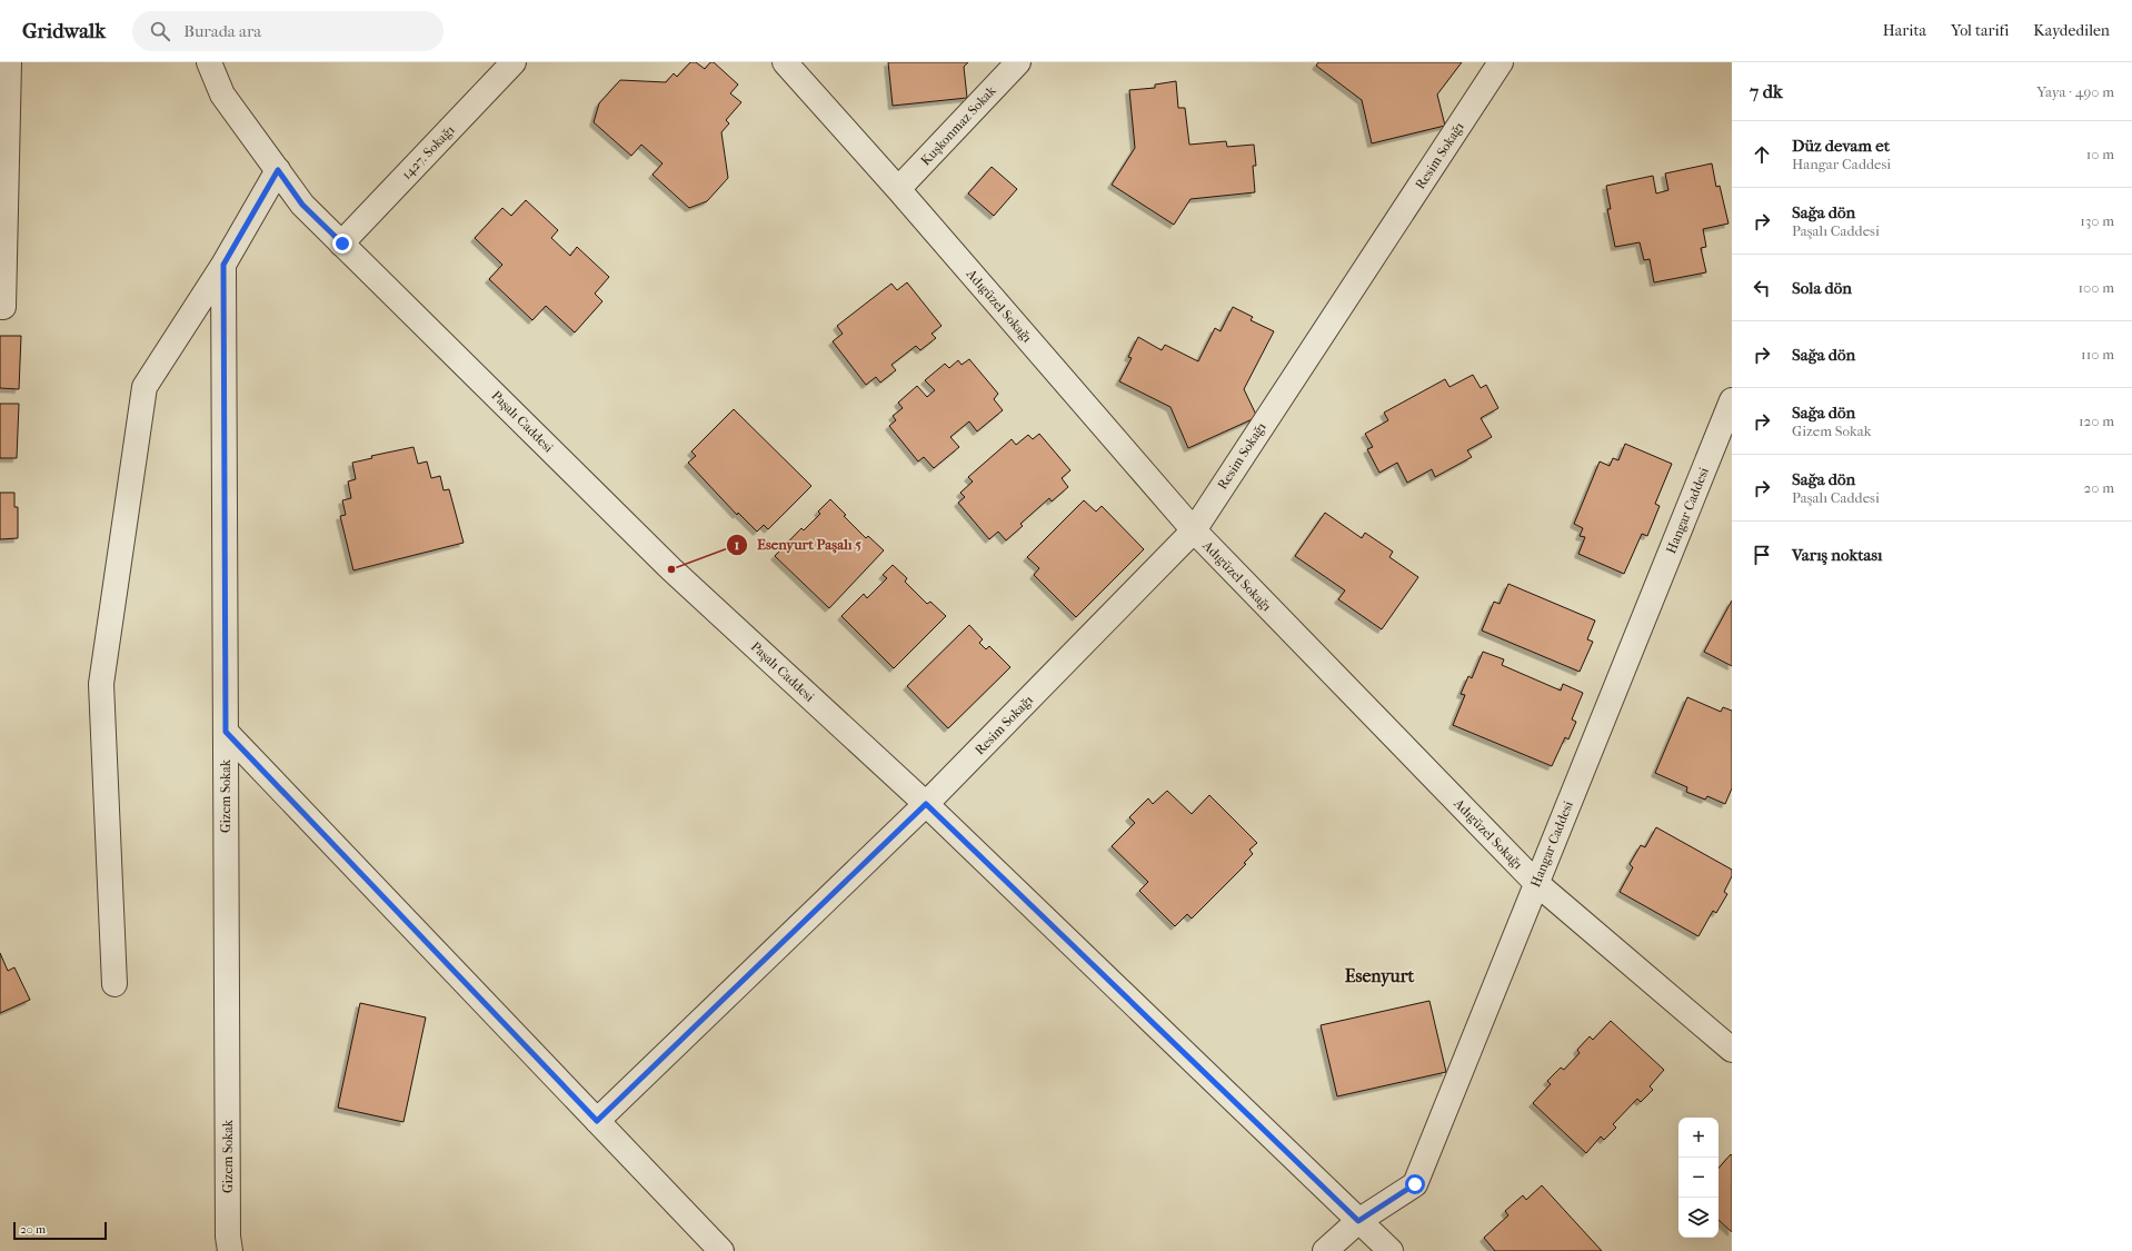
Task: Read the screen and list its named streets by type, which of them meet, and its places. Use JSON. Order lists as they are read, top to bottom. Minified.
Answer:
{"streets":{"street":["Kuşkonmaz Sokak","1427. Sokağı","Resim Sokağı","Adıgüzel Sokağı","Paşalı Caddesi","Hangar Caddesi","Gizem Sokak"]},"crossings":[["Kuşkonmaz Sokak","Adıgüzel Sokağı"],["1427. Sokağı","Paşalı Caddesi"],["Resim Sokağı","Adıgüzel Sokağı"],["Resim Sokağı","Paşalı Caddesi"],["Adıgüzel Sokağı","Hangar Caddesi"],["Paşalı Caddesi","Hangar Caddesi"]],"districts":["Esenyurt"],"places":["Esenyurt Paşalı 5"],"scale_bar":"20 m","page":{"header":"Gridwalk","search":"Burada ara","nav":["Harita","Yol tarifi","Kaydedilen"],"heading":["7 dk","Yaya · 490 m"],"list":[["Düz devam et","Hangar Caddesi","10 m"],["Sağa dön","Paşalı Caddesi","130 m"],["Sola dön","100 m"],["Sağa dön","110 m"],["Sağa dön","Gizem Sokak","120 m"],["Sağa dön","Paşalı Caddesi","20 m"],"Varış noktası"],"map_buttons":["+","−"],"scale":"20 m"}}
